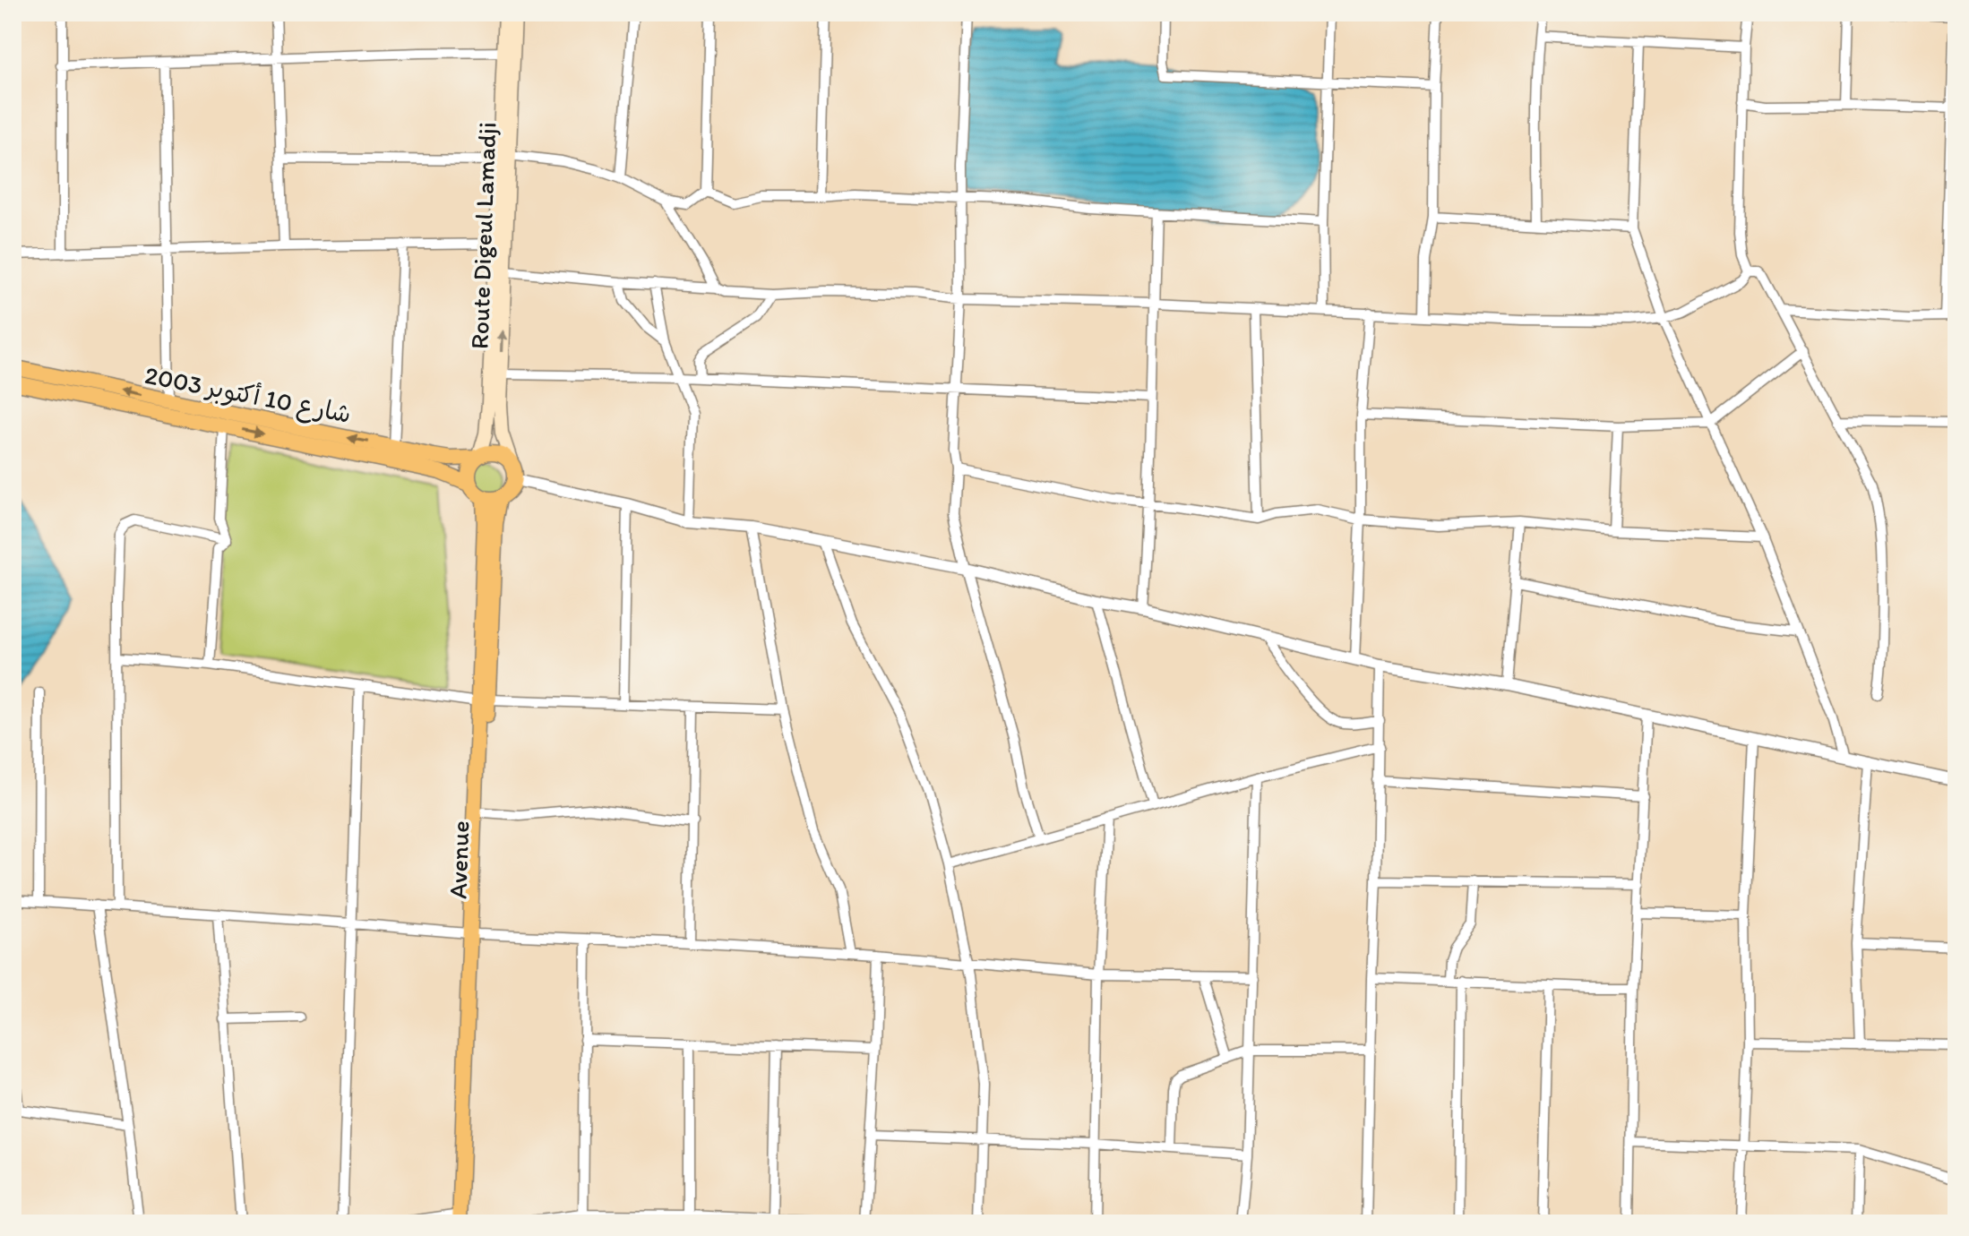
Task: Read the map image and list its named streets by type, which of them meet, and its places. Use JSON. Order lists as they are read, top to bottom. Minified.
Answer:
{"streets":{"highway":["شارع 10 أكتوبر 2003","Avenue"],"main road":["Route Digeul Lamadji"]},"crossings":[["Route Digeul Lamadji","شارع 10 أكتوبر 2003"],["Route Digeul Lamadji","Avenue"],["شارع 10 أكتوبر 2003","Avenue"]]}
